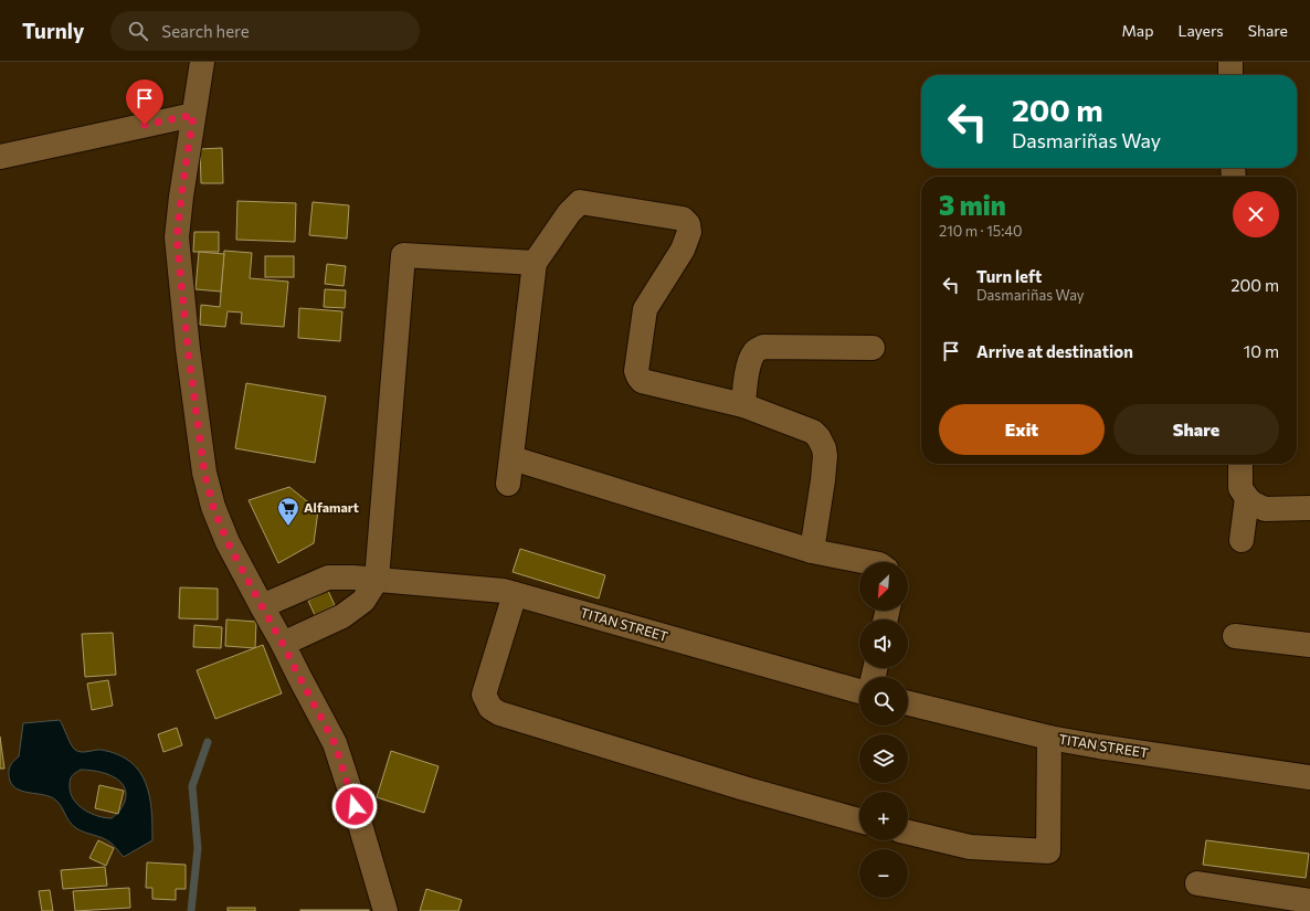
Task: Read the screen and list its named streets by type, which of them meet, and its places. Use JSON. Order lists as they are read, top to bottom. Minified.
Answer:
{"streets":{"street":["TITAN STREET"]},"places":{"supermarket":["Alfamart"]},"north":"bottom left","page":{"header":"Turnly","search":"Search here","nav":["Map","Layers","Share"],"turn":["200 m","Dasmariñas Way"],"heading":["3 min","210 m · 15:40"],"list":[{"name":"Turn left","note":"Dasmariñas Way","value":"200 m"},{"name":"Arrive at destination","value":"10 m"}],"buttons":["Exit","Share"],"map_buttons":["+","−"]}}
